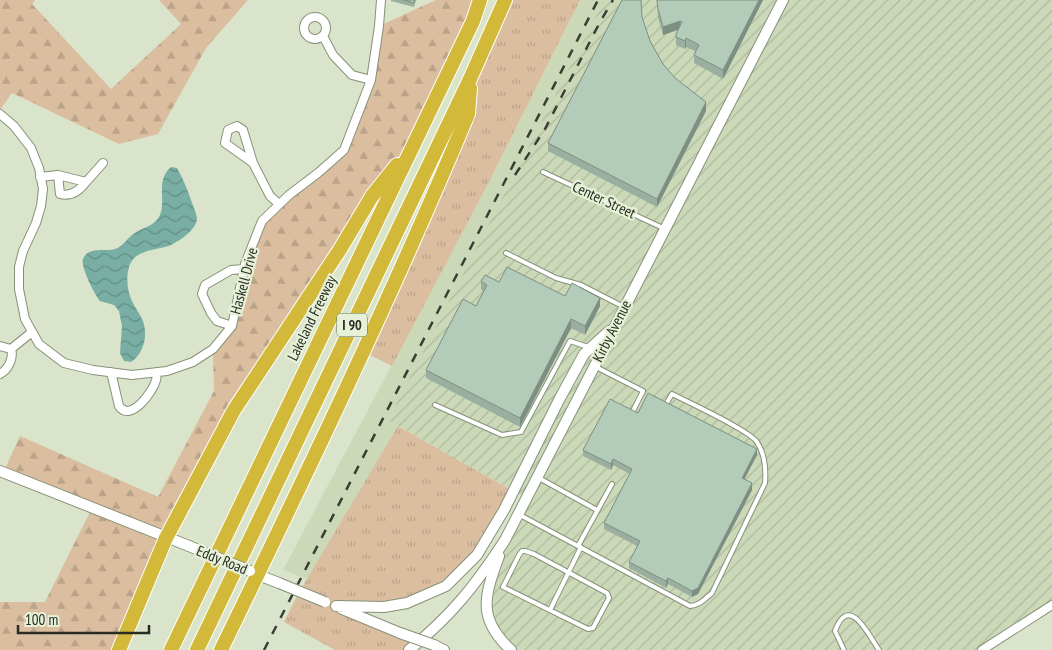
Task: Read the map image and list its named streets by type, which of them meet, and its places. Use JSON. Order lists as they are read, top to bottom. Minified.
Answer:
{"streets":{"highway":["Lakeland Freeway","I 90"],"street":["Haskell Drive","Kirby Avenue","Eddy Road"],"lane":["Center Street"]},"crossings":[["Center Street","Kirby Avenue"]],"scale_bar":"100 m"}
